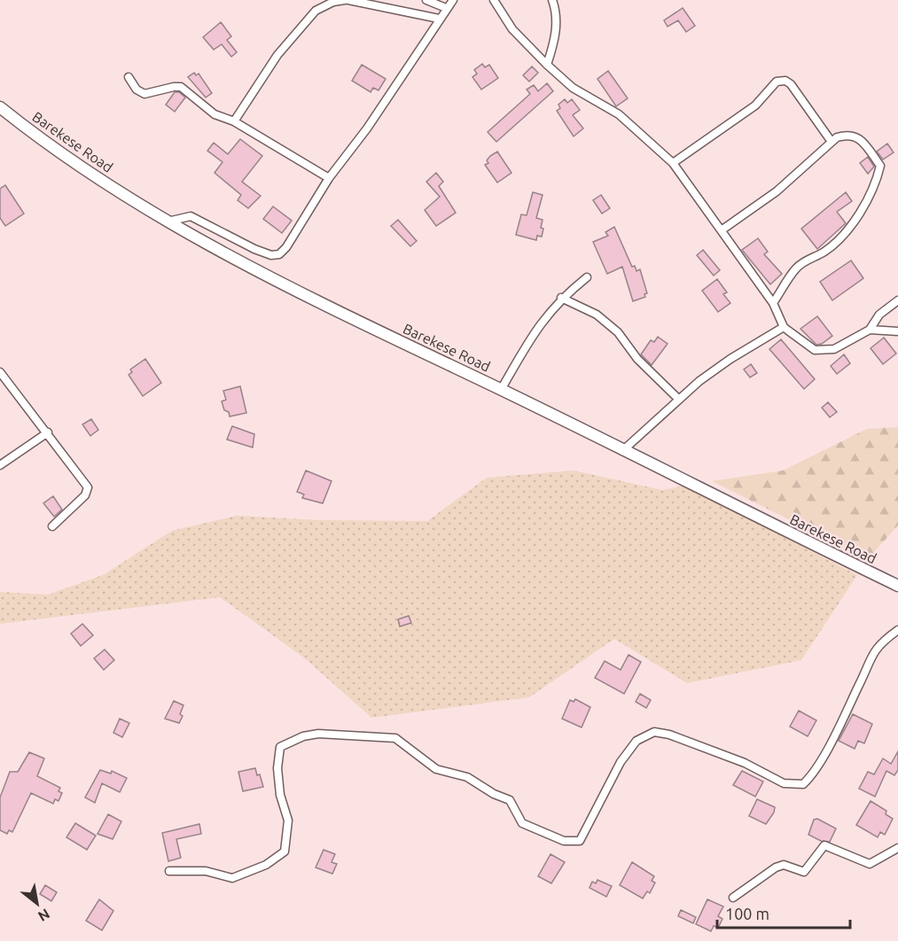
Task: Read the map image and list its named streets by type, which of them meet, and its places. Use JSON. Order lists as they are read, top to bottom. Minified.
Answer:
{"streets":{"main road":["Barekese Road"]},"scale_bar":"100 m","north":"bottom right"}
